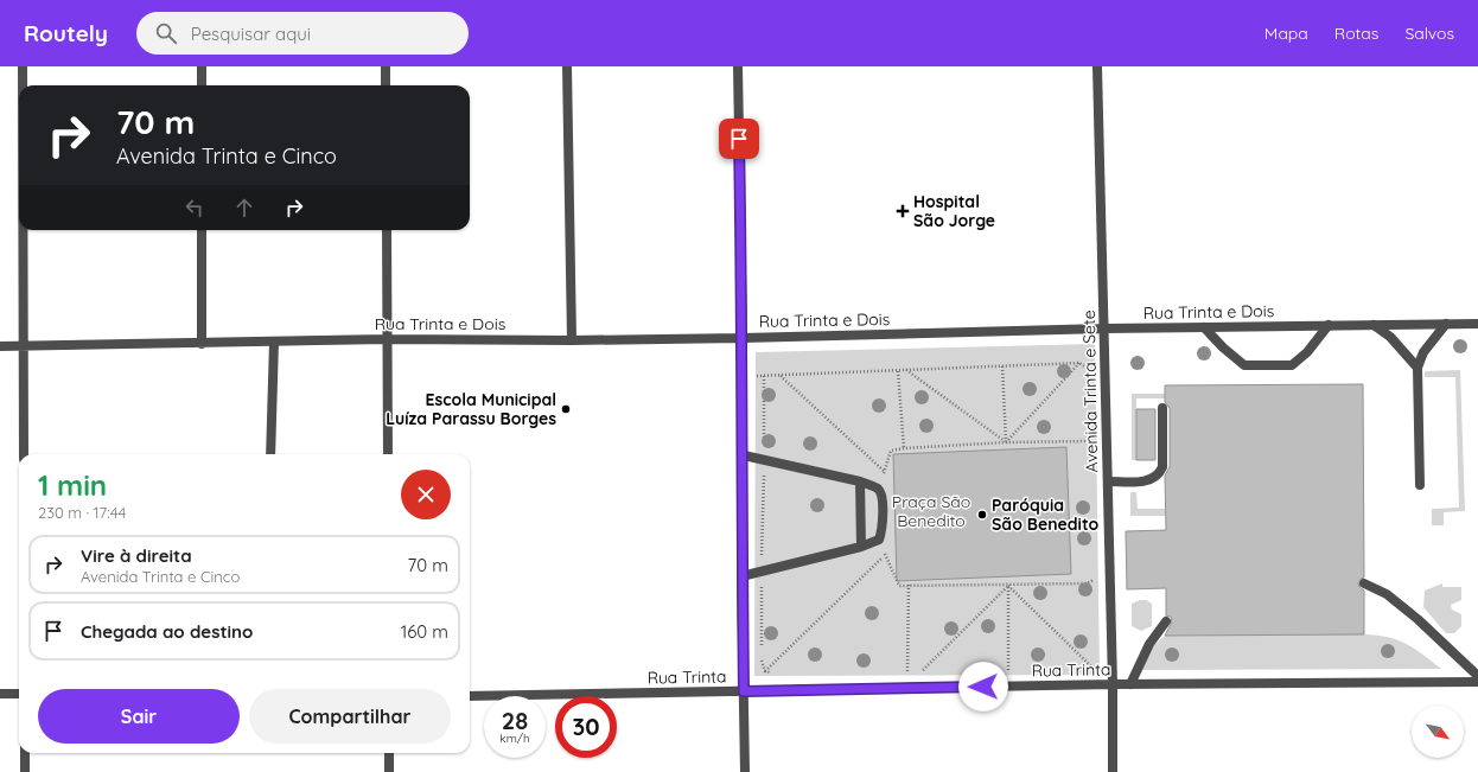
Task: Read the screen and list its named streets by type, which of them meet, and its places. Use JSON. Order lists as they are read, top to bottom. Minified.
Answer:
{"streets":{"street":["Rua Trinta e Dois","Avenida Trinta e Sete","Rua Trinta"]},"crossings":[["Rua Trinta e Dois","Avenida Trinta e Sete"],["Avenida Trinta e Sete","Rua Trinta"]],"parks":["Praça São Benedito"],"places":{"health":["Hospital São Jorge"],"other":["Escola Municipal Luíza Parassu Borges","Paróquia São Benedito"]},"north":"bottom right","page":{"header":"Routely","search":"Pesquisar aqui","nav":["Mapa","Rotas","Salvos"],"turn":["70 m","Avenida Trinta e Cinco"],"heading":["1 min","230 m · 17:44"],"list":[{"name":"Vire à direita","note":"Avenida Trinta e Cinco","value":"70 m"},{"name":"Chegada ao destino","value":"160 m"}],"buttons":["Sair","Compartilhar"],"speed":"28 km/h","limit":"30"}}
